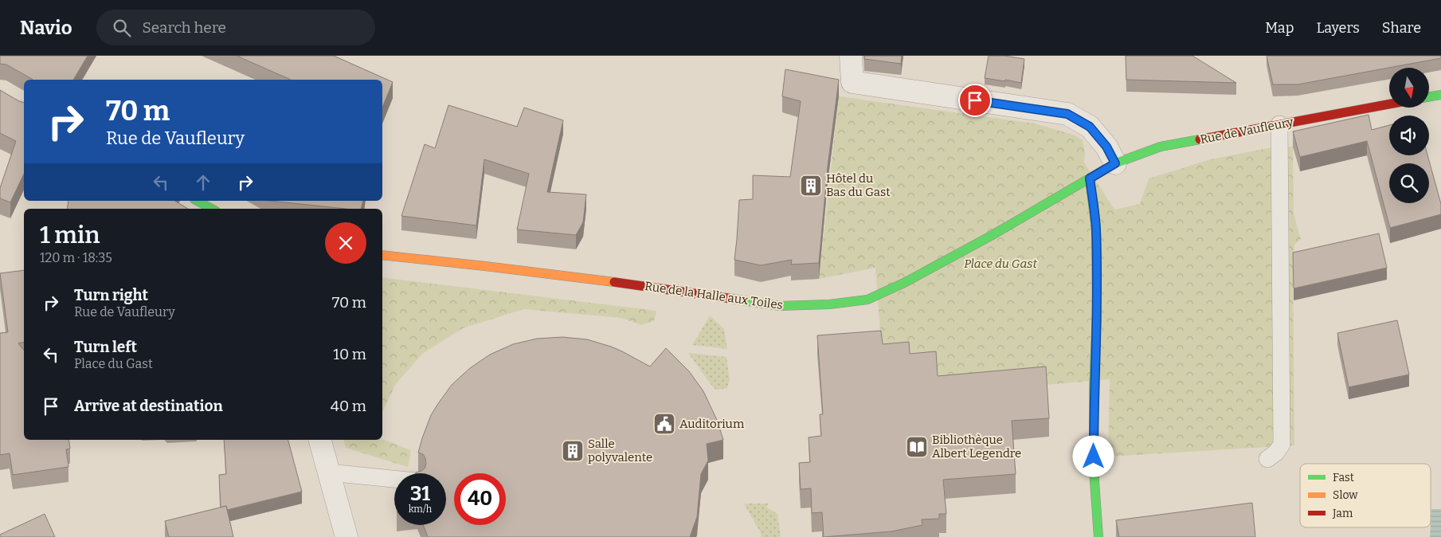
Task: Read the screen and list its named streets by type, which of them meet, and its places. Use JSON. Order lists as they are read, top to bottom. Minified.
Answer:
{"streets":{"street":["Rue de Vaufleury","Rue de la Halle aux Toiles"]},"crossings":[["Rue de Vaufleury","Rue de la Halle aux Toiles"]],"parks":["Place du Gast"],"places":{"building":["Hôtel du Bas du Gast","Salle polyvalente"],"public building":["Auditorium"],"library":["Bibliothèque Albert Legendre"]},"legend":["Fast","Slow","Jam"],"north":"bottom","page":{"header":"Navio","search":"Search here","nav":["Map","Layers","Share"],"turn":["70 m","Rue de Vaufleury"],"heading":["1 min","120 m · 18:35"],"list":[{"name":"Turn right","note":"Rue de Vaufleury","value":"70 m"},{"name":"Turn left","note":"Place du Gast","value":"10 m"},{"name":"Arrive at destination","value":"40 m"}],"speed":"31 km/h","limit":"40"}}
